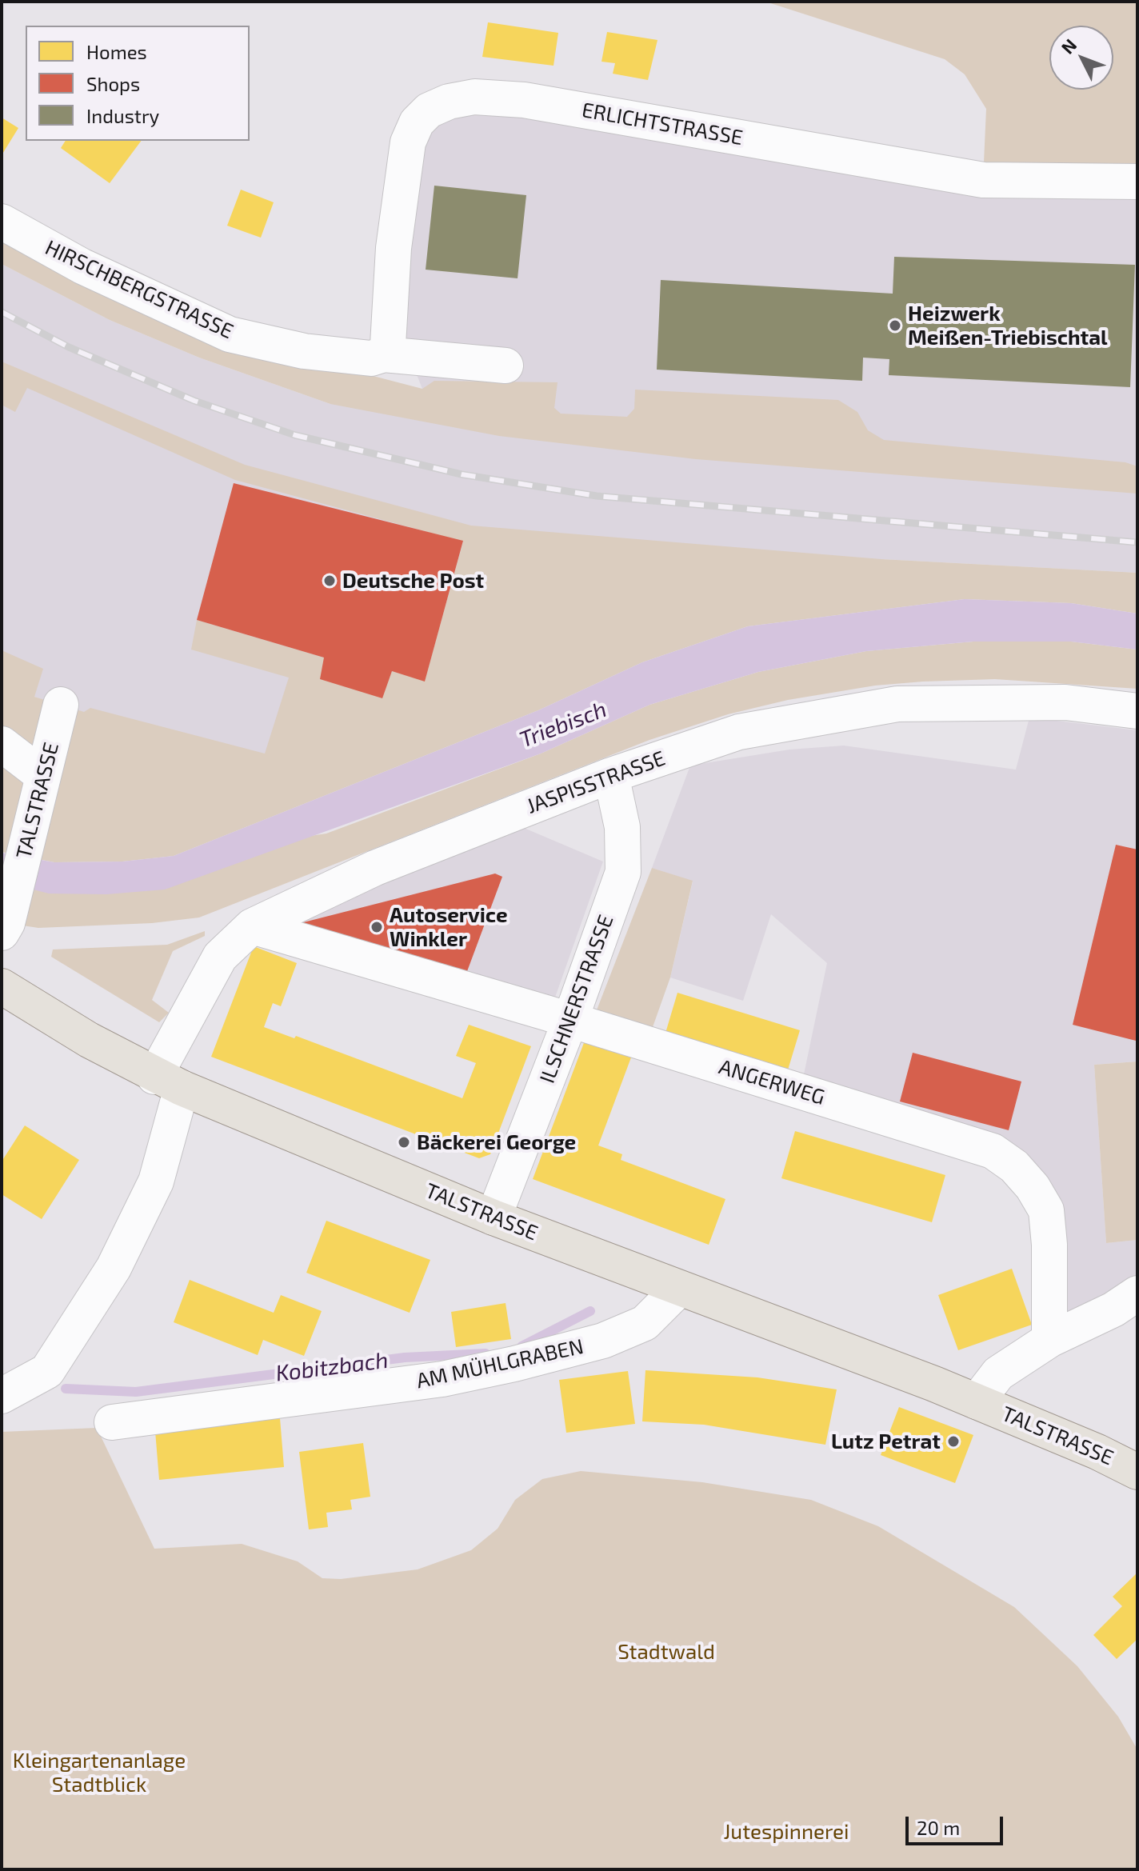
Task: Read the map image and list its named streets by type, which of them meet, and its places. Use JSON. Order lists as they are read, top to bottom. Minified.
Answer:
{"streets":{"main road":["TALSTRASSE"],"street":["ERLICHTSTRASSE","HIRSCHBERGSTRASSE","JASPISSTRASSE","ILSCHNERSTRASSE","ANGERWEG","AM MÜHLGRABEN"]},"crossings":[["ERLICHTSTRASSE","HIRSCHBERGSTRASSE"],["JASPISSTRASSE","TALSTRASSE"],["JASPISSTRASSE","ILSCHNERSTRASSE"],["JASPISSTRASSE","ANGERWEG"],["TALSTRASSE","ILSCHNERSTRASSE"],["TALSTRASSE","ANGERWEG"],["TALSTRASSE","AM MÜHLGRABEN"],["ILSCHNERSTRASSE","ANGERWEG"]],"water":["Triebisch","Kobitzbach"],"parks":["Stadtwald","Kleingartenanlage Stadtblick","Jutespinnerei"],"places":["Heizwerk Meißen-Triebischtal","Deutsche Post","Autoservice Winkler","Bäckerei George","Lutz Petrat"],"legend":["Homes","Shops","Industry"],"scale_bar":"20 m","north":"top left"}
